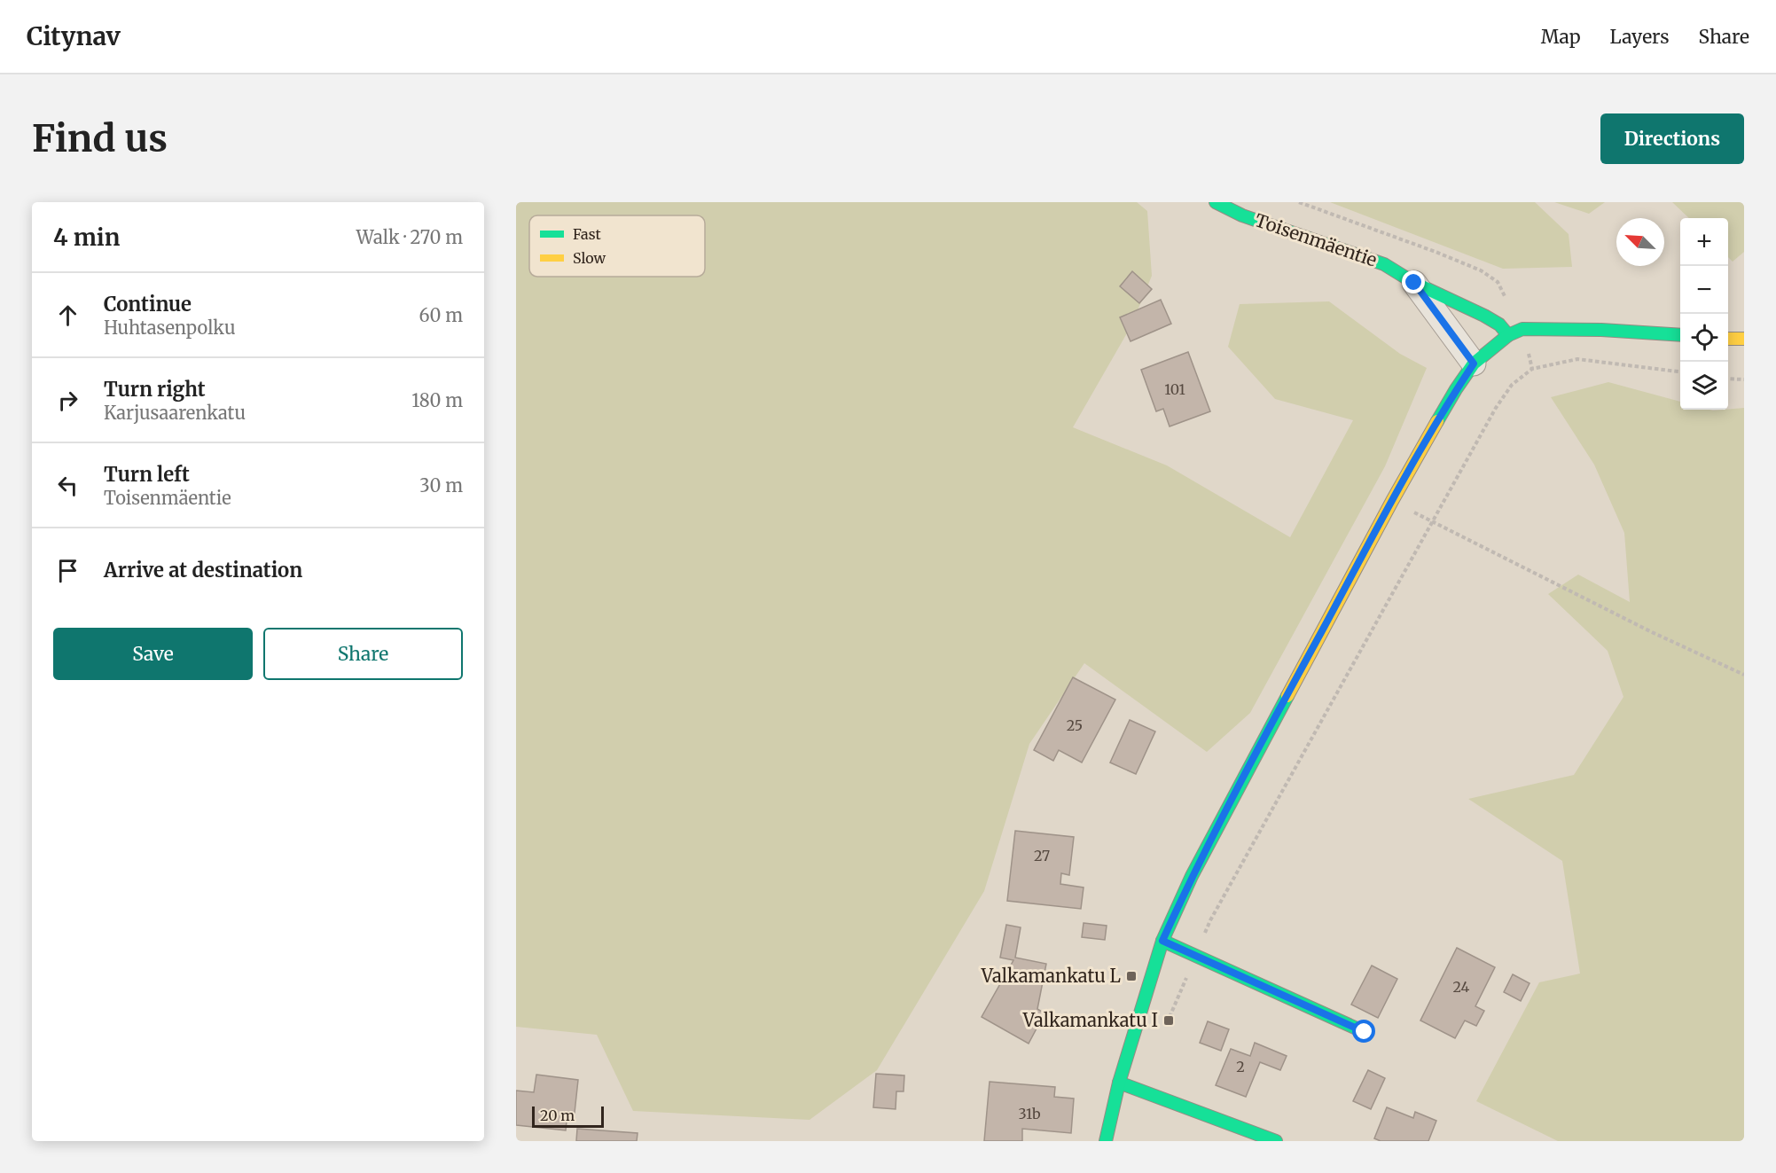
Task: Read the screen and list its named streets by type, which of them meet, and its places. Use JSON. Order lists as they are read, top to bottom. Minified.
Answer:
{"streets":{"street":["Toisenmäentie"]},"places":{"transit":["Valkamankatu L","Valkamankatu I"]},"house_numbers":["101","25","27","24","2","31b"],"legend":["Fast","Slow"],"scale_bar":"20 m","north":"top left","page":{"header":"Citynav","nav":["Map","Layers","Share"],"buttons":["Directions",["Save","Share"]],"title":"Find us","heading":["4 min","Walk · 270 m"],"map_buttons":["+","−"],"list":[["Continue","Huhtasenpolku","60 m"],["Turn right","Karjusaarenkatu","180 m"],["Turn left","Toisenmäentie","30 m"],"Arrive at destination"],"scale":"20 m"}}
